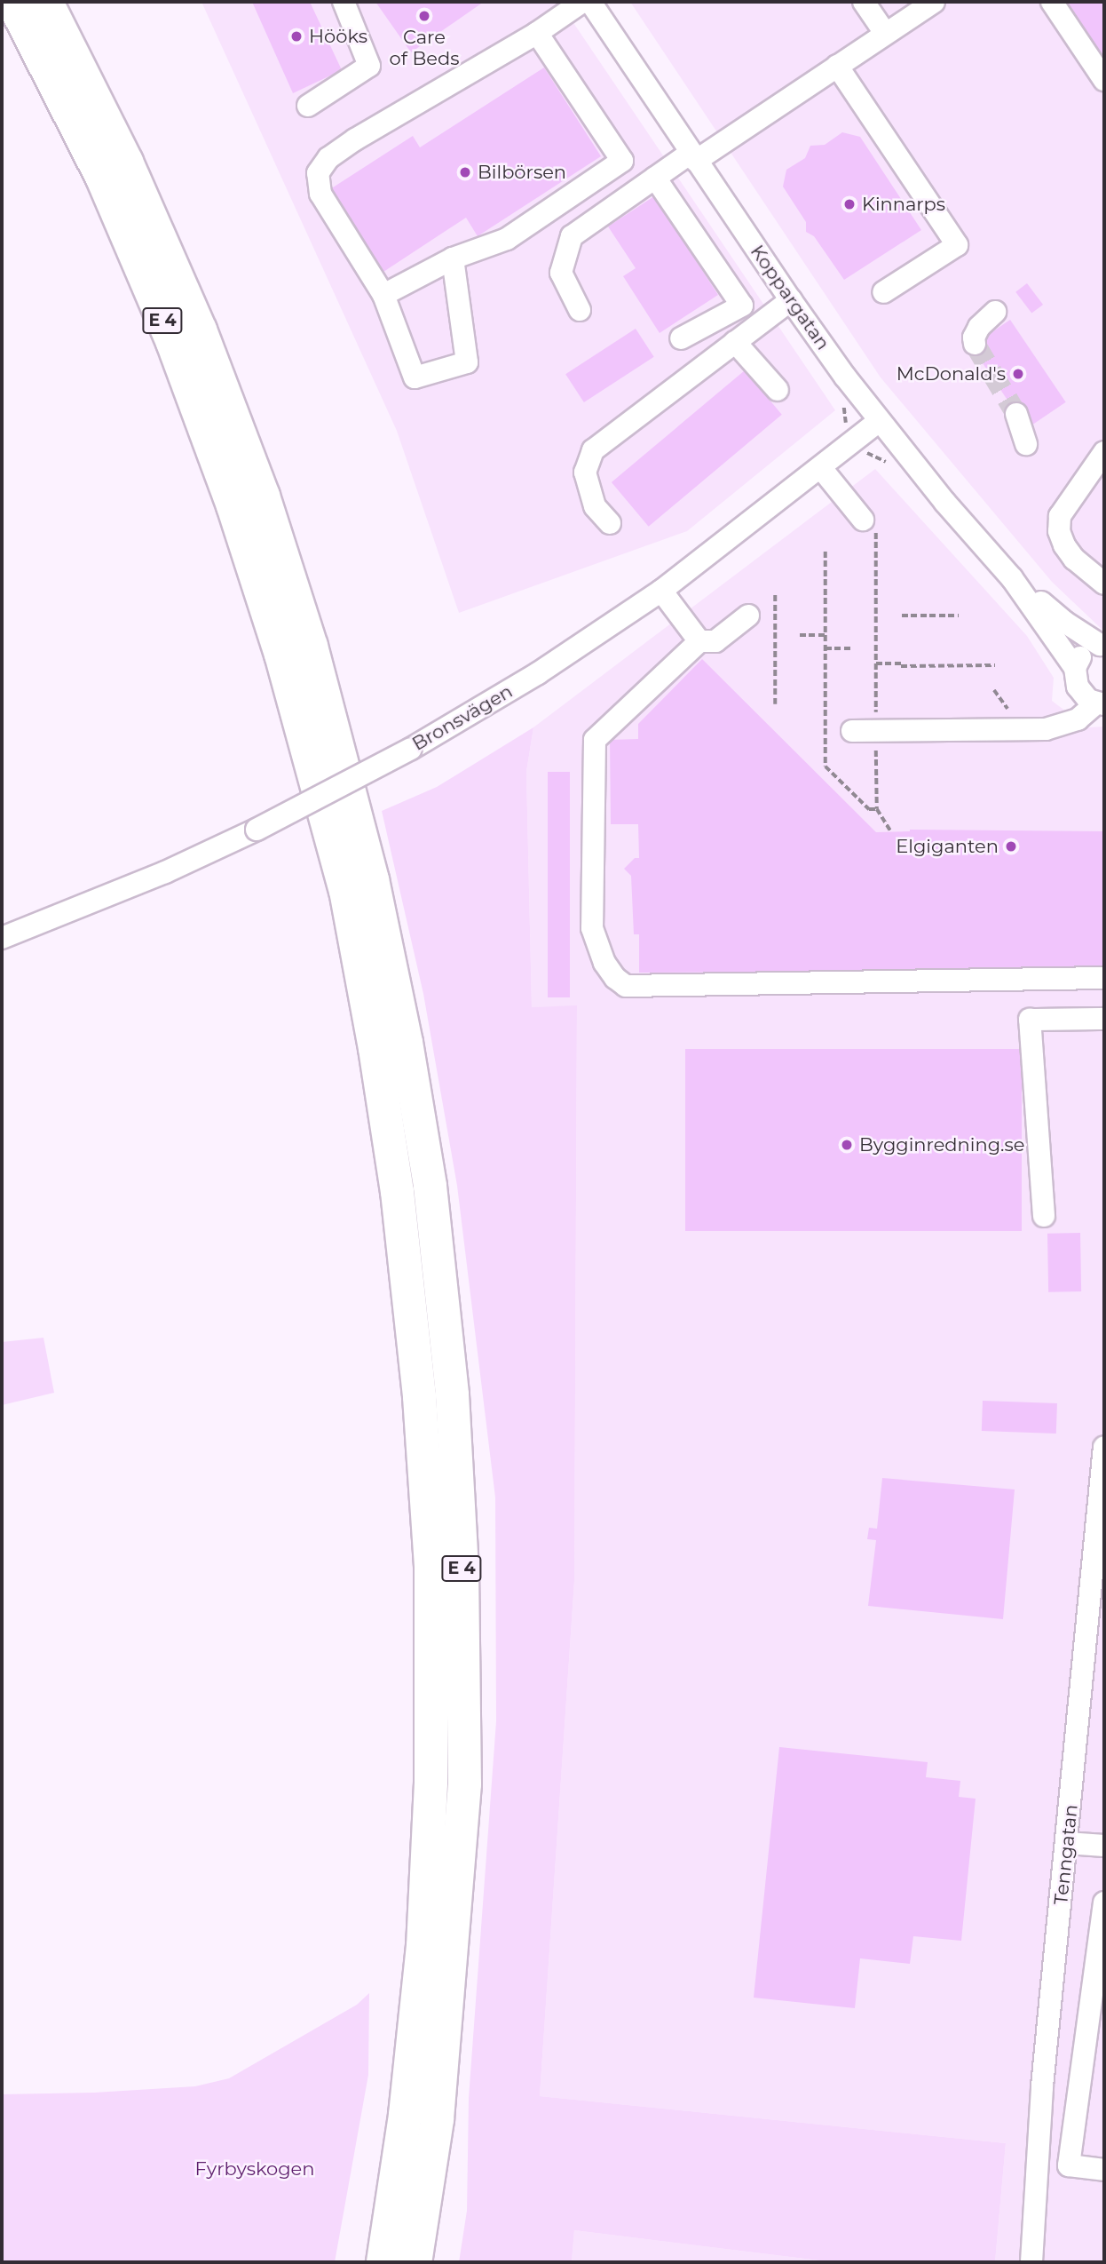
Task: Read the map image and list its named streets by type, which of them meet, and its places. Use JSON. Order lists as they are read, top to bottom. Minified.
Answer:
{"streets":{"highway":["E 4"],"street":["Koppargatan","Bronsvägen","Tenngatan"]},"crossings":[["Koppargatan","Bronsvägen"]],"parks":["Fyrbyskogen"],"places":["Care of Beds","Hööks","Bilbörsen","Kinnarps","McDonald's","Elgiganten","Bygginredning.se"]}
